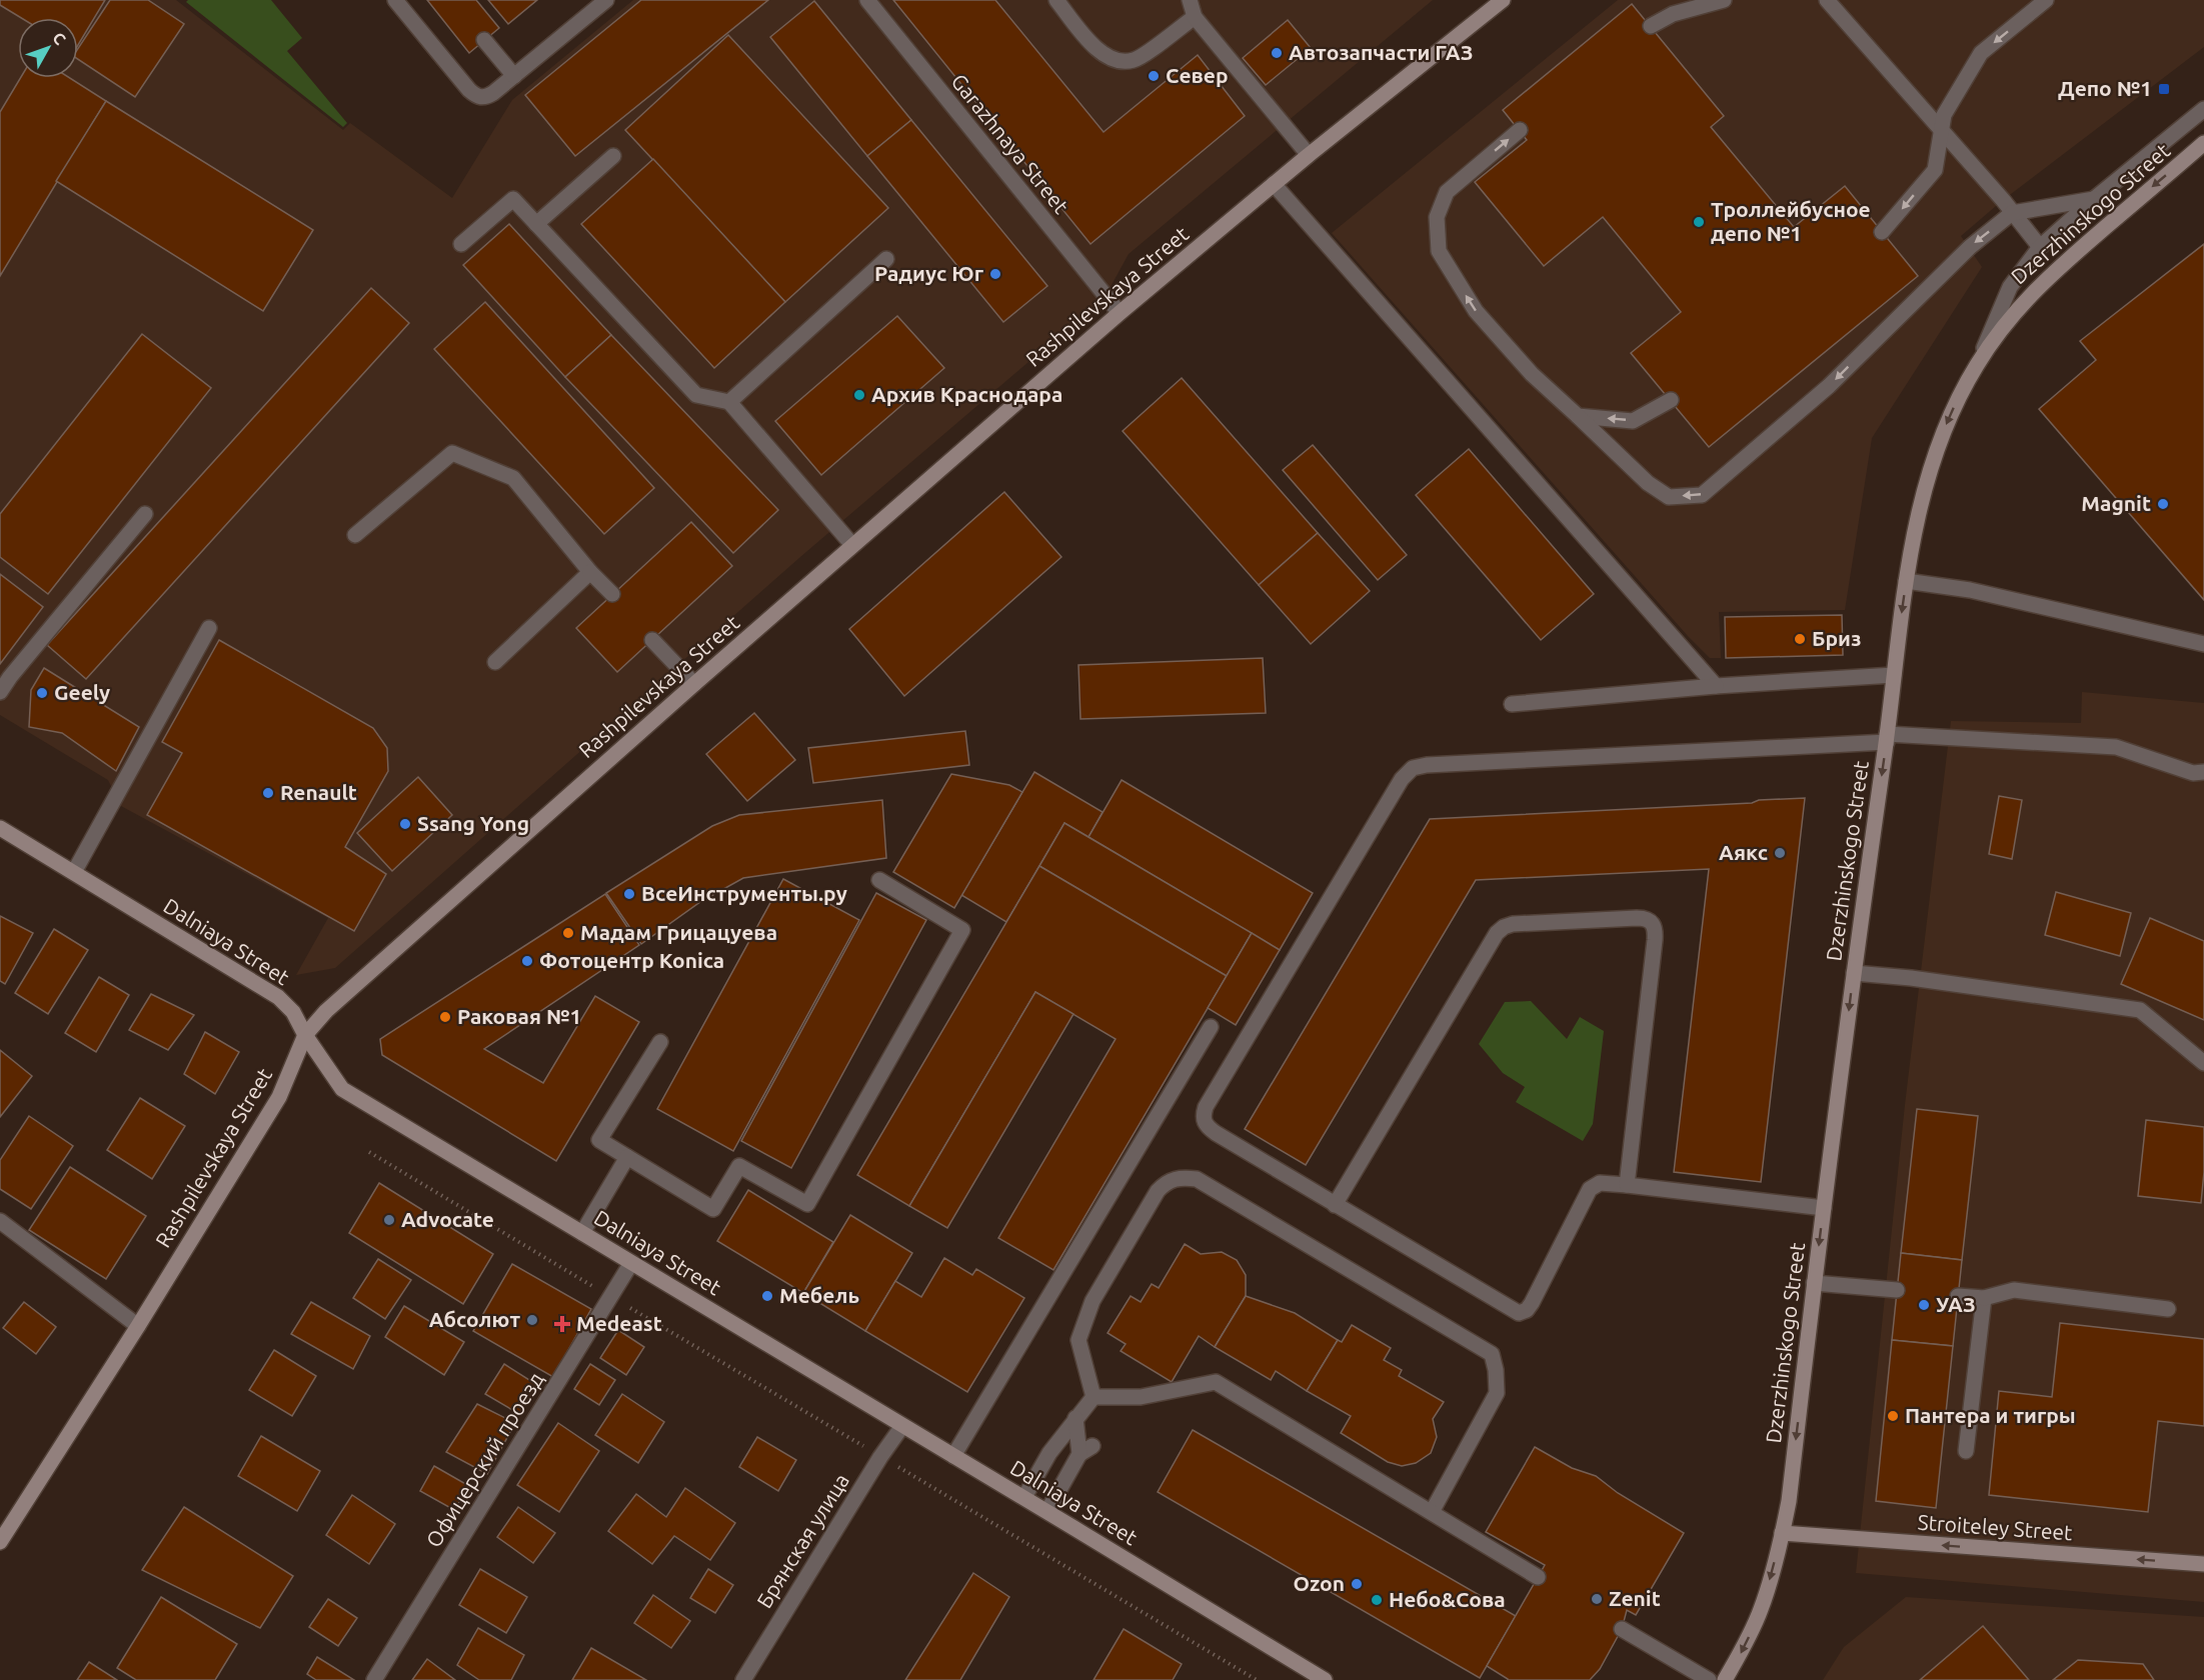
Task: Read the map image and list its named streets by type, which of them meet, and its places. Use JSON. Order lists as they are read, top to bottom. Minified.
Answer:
{"streets":{"street":["Garazhnaya Street","Dzerzhinskogo Street","Rashpilevskaya Street","Dalniaya Street","Офицерский проезд","Stroiteley Street","Брянская улица"]},"crossings":[["Garazhnaya Street","Rashpilevskaya Street"],["Dzerzhinskogo Street","Stroiteley Street"],["Rashpilevskaya Street","Dalniaya Street"],["Dalniaya Street","Офицерский проезд"],["Dalniaya Street","Брянская улица"]],"one_way":["Dzerzhinskogo Street","Stroiteley Street"],"places":{"other":["Автозапчасти ГАЗ","Север","Троллейбусное депо №1","Радиус Юг","Архив Краснодара","Magnit","Бриз","Geely","Renault","Ssang Yong","Аякс","ВсеИнструменты.ру","Мадам Грицацуева","Фотоцентр Konica","Раковая №1","Advocate","Мебель","УАЗ","Абсолют","Пантера и тигры","Ozon","Zenit","Небо&Сова"],"transit":["Депо №1"],"health":["Medeast"]},"north":"top right"}
